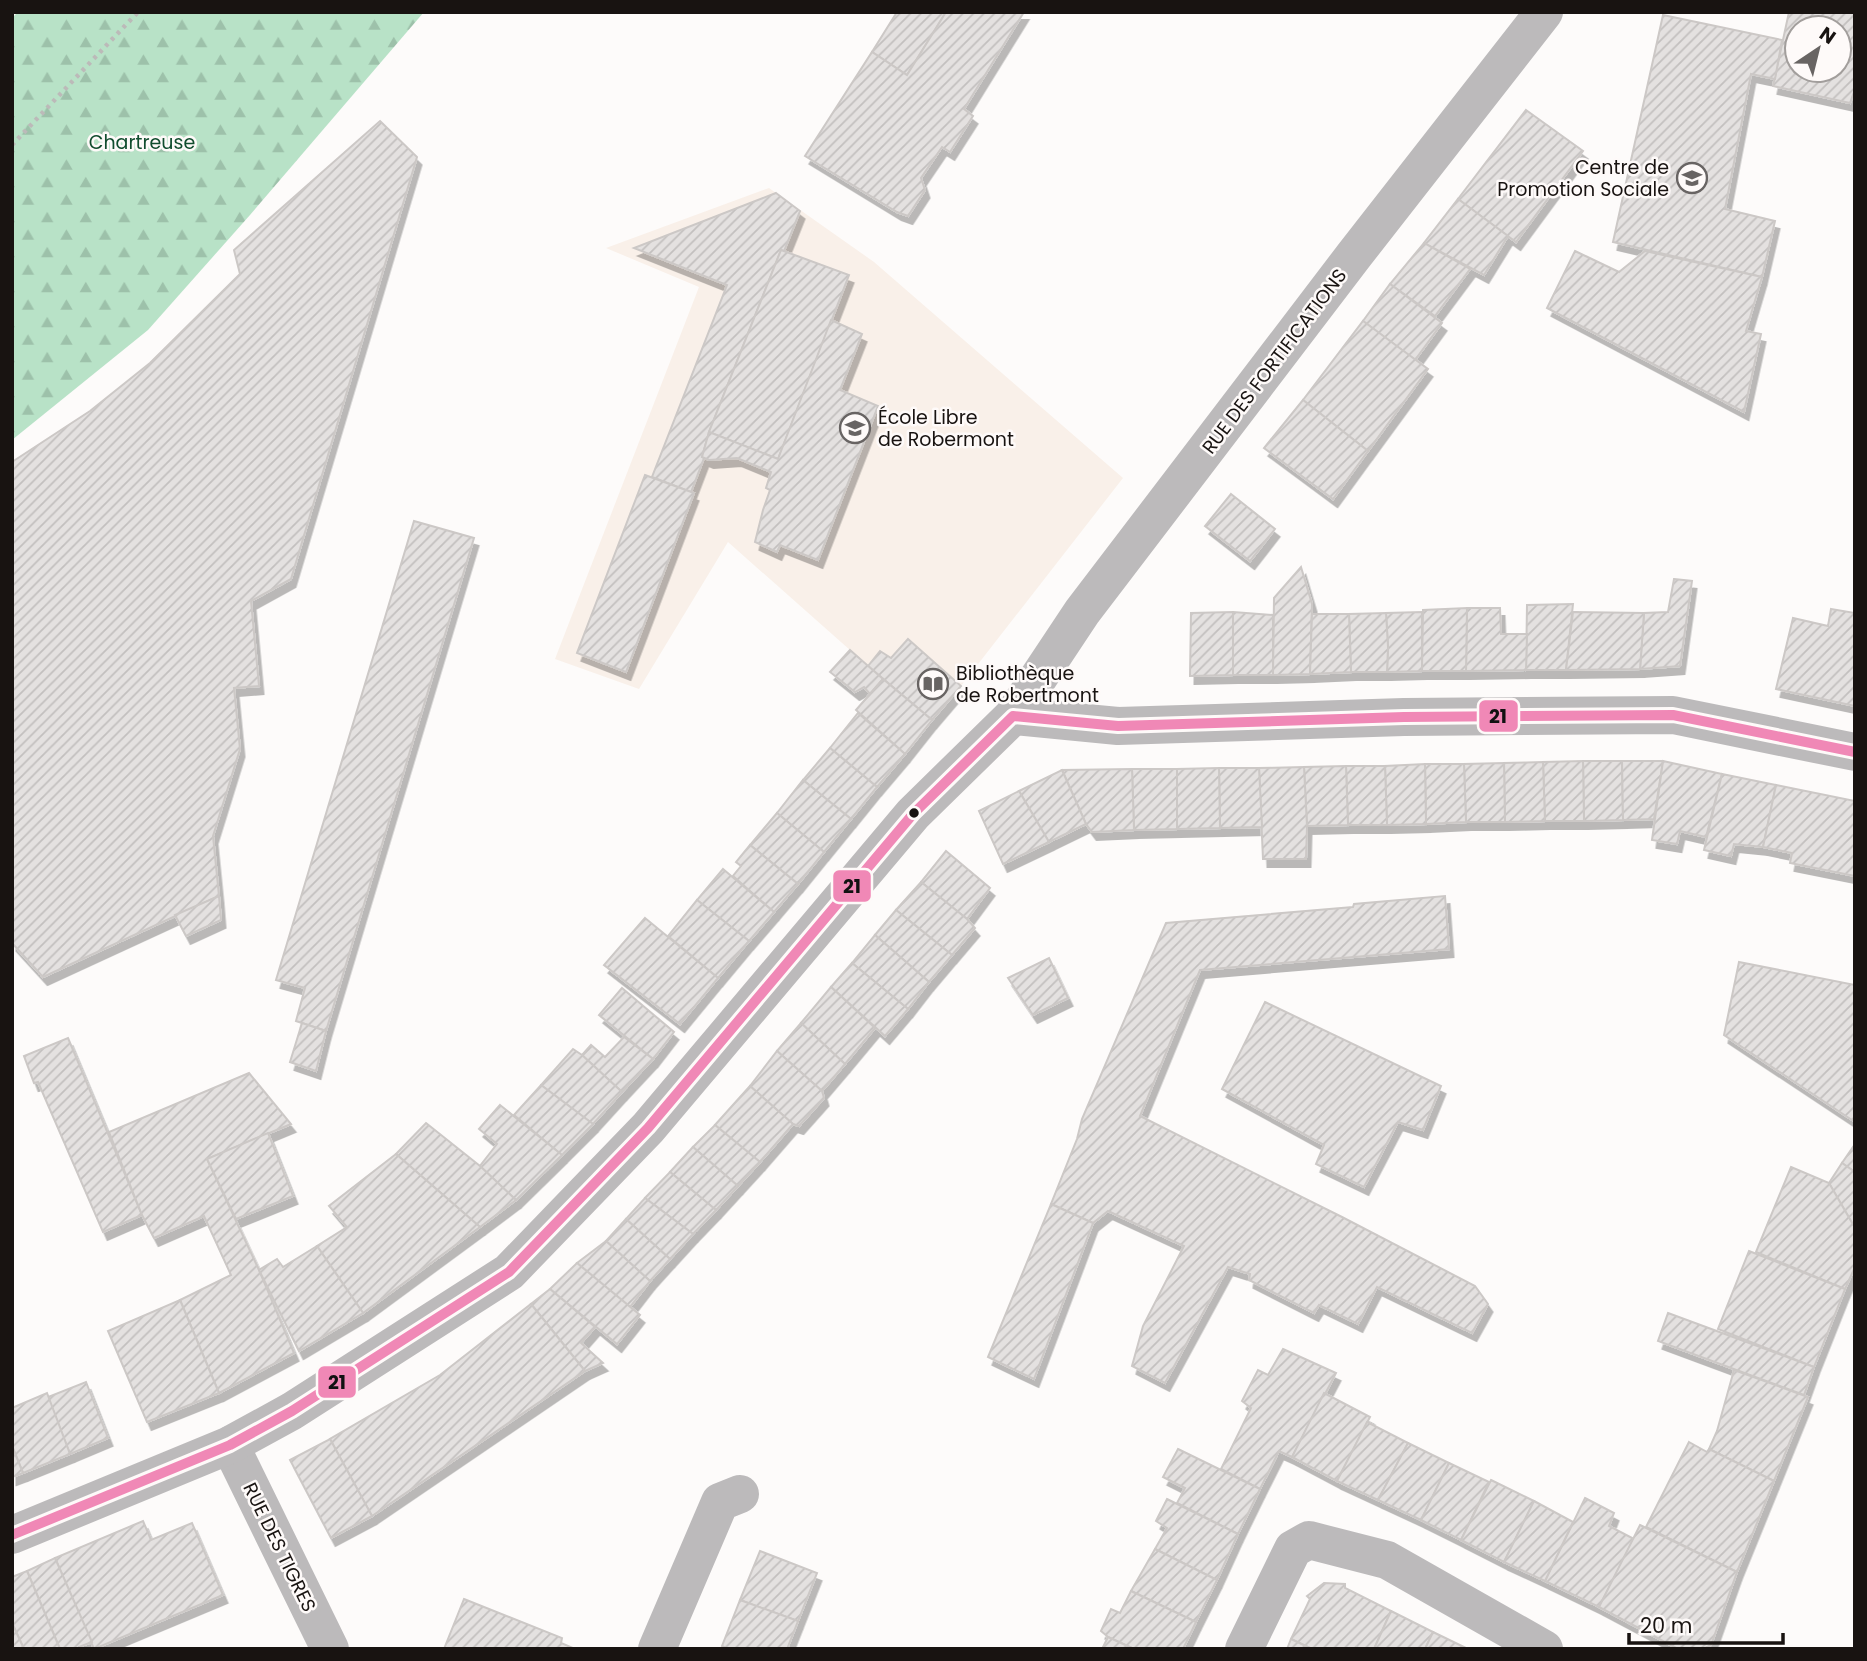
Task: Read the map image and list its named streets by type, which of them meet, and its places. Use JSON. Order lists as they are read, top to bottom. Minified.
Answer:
{"streets":{"street":["RUE DES FORTIFICATIONS","RUE DES TIGRES"]},"crossings":[["RUE DES FORTIFICATIONS","RUE DES TIGRES"]],"parks":["Chartreuse"],"places":{"school or university":["Centre de Promotion Sociale","École Libre de Robermont"],"library":["Bibliothèque de Robertmont"]},"lines":["transit line 21"],"scale_bar":"20 m","north":"top right"}
